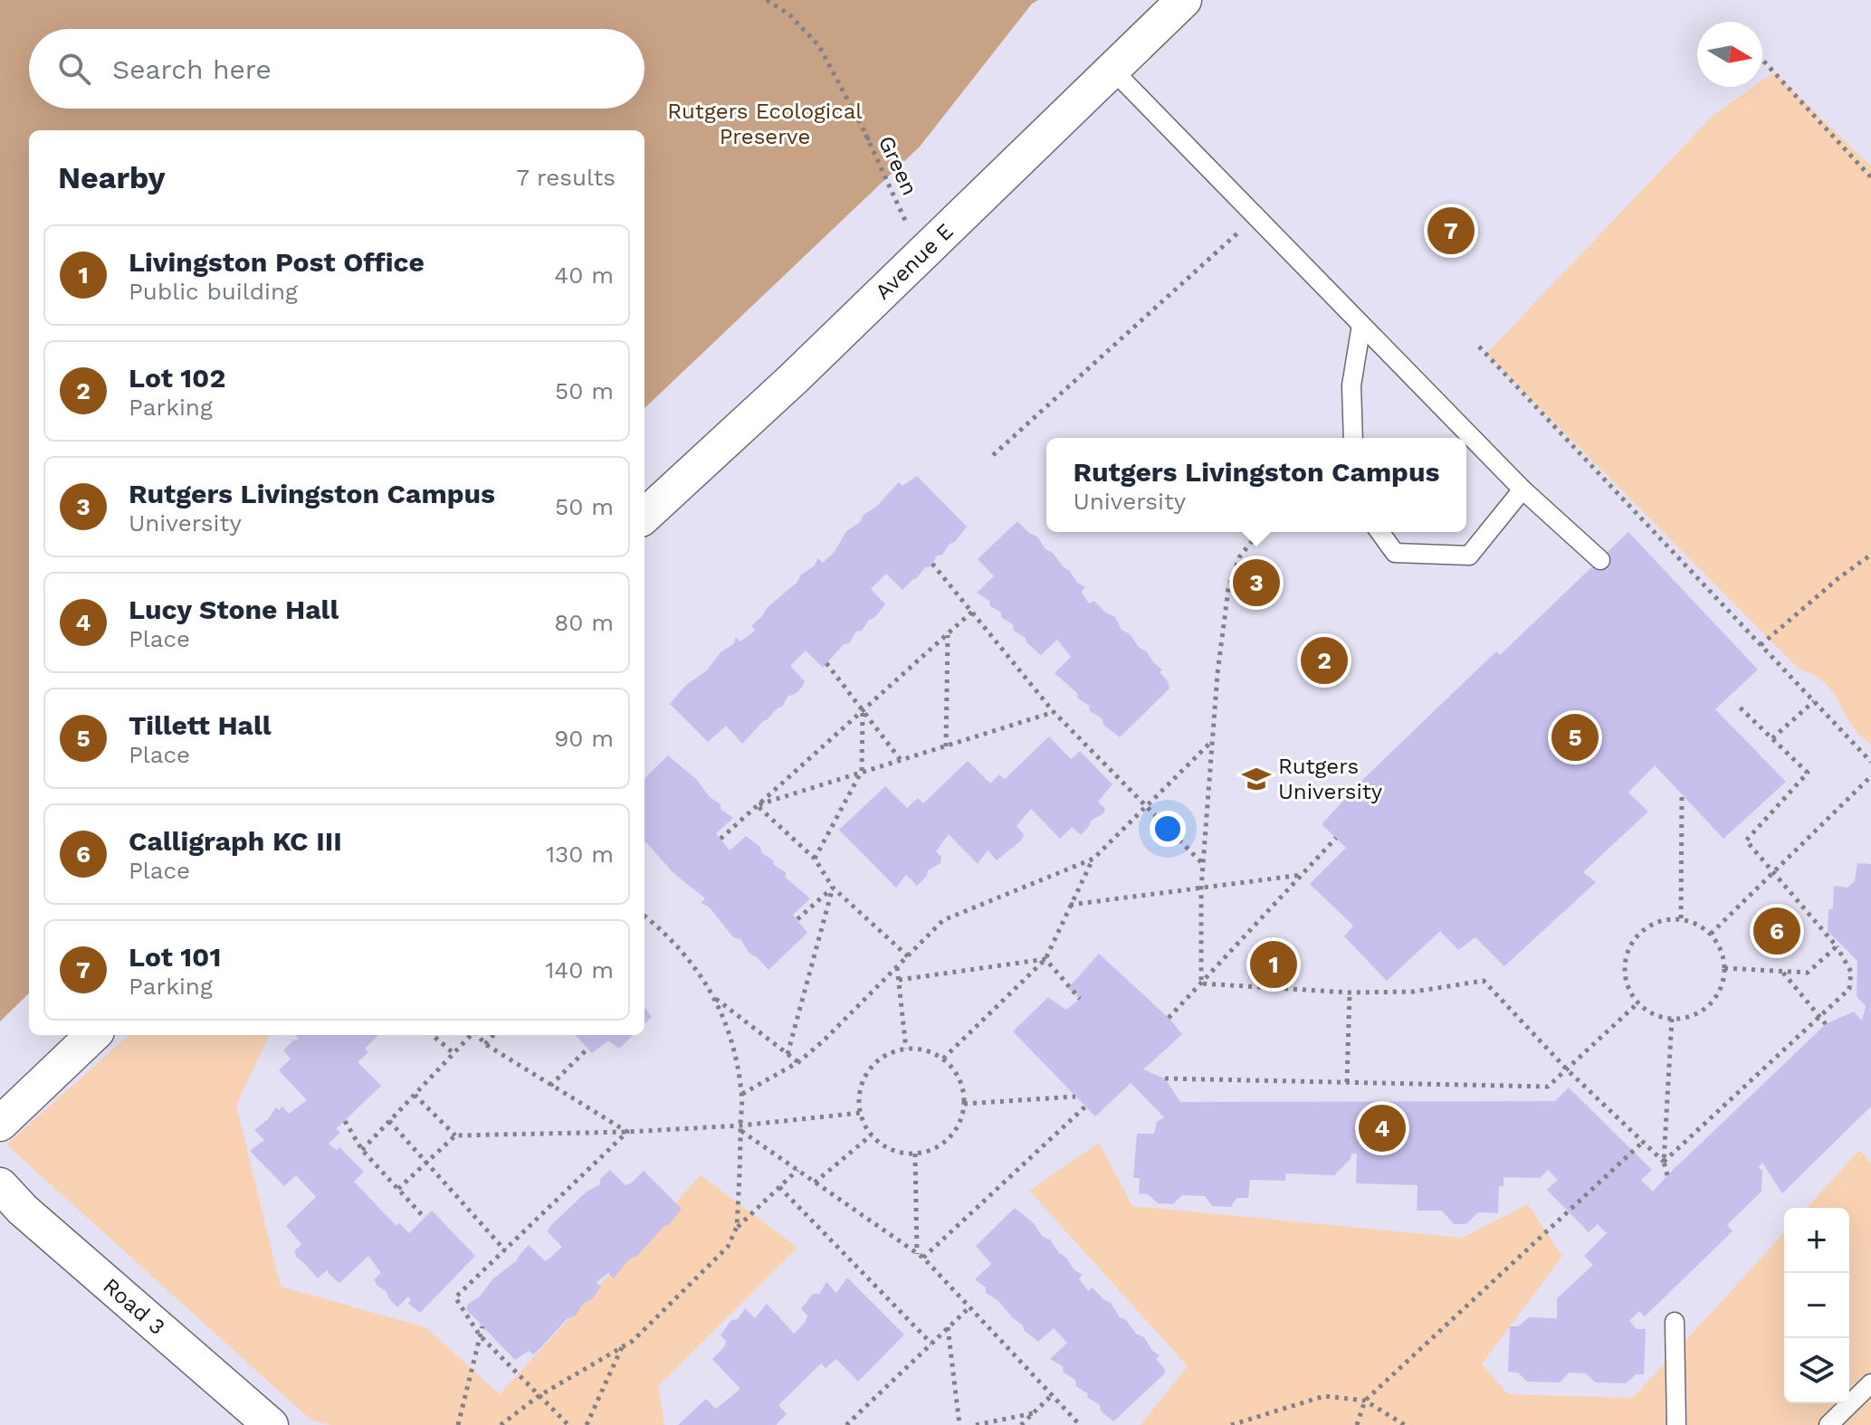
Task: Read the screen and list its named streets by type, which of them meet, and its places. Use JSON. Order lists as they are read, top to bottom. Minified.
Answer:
{"streets":{"street":["Avenue E","Road 3"],"path":["Green"]},"crossings":[["Green","Avenue E"]],"parks":["Rutgers Ecological Preserve"],"places":{"school or university":["Rutgers University"]},"north":"right","page":{"search":"Search here","heading":["Nearby","7 results"],"pins":["7","3","2","5","6","1","4"],"list":[{"mark":"1","name":"Livingston Post Office","note":"Public building","value":"40 m"},{"mark":"2","name":"Lot 102","note":"Parking","value":"50 m"},{"mark":"3","name":"Rutgers Livingston Campus","note":"University","value":"50 m"},{"mark":"4","name":"Lucy Stone Hall","note":"Place","value":"80 m"},{"mark":"5","name":"Tillett Hall","note":"Place","value":"90 m"},{"mark":"6","name":"Calligraph KC III","note":"Place","value":"130 m"},{"mark":"7","name":"Lot 101","note":"Parking","value":"140 m"}],"popup":["Rutgers Livingston Campus","University"],"map_buttons":["+","−"]}}
